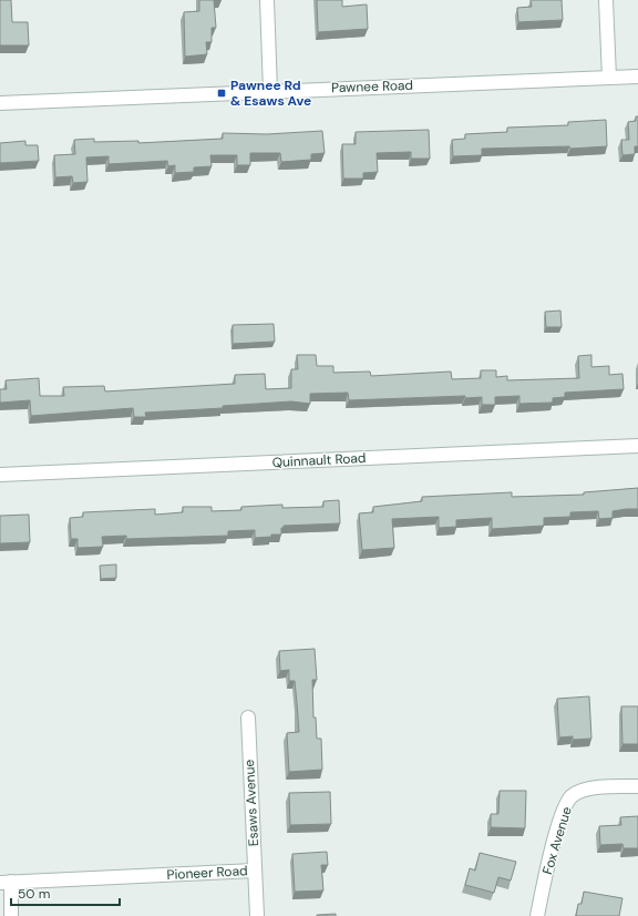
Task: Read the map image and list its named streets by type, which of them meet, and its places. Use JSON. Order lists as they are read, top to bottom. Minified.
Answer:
{"streets":{"street":["Pawnee Road","Quinnault Road","Esaws Avenue","Fox Avenue","Pioneer Road"]},"crossings":[["Esaws Avenue","Pioneer Road"]],"places":{"transit":["Pawnee Rd & Esaws Ave"]},"scale_bar":"50 m"}
